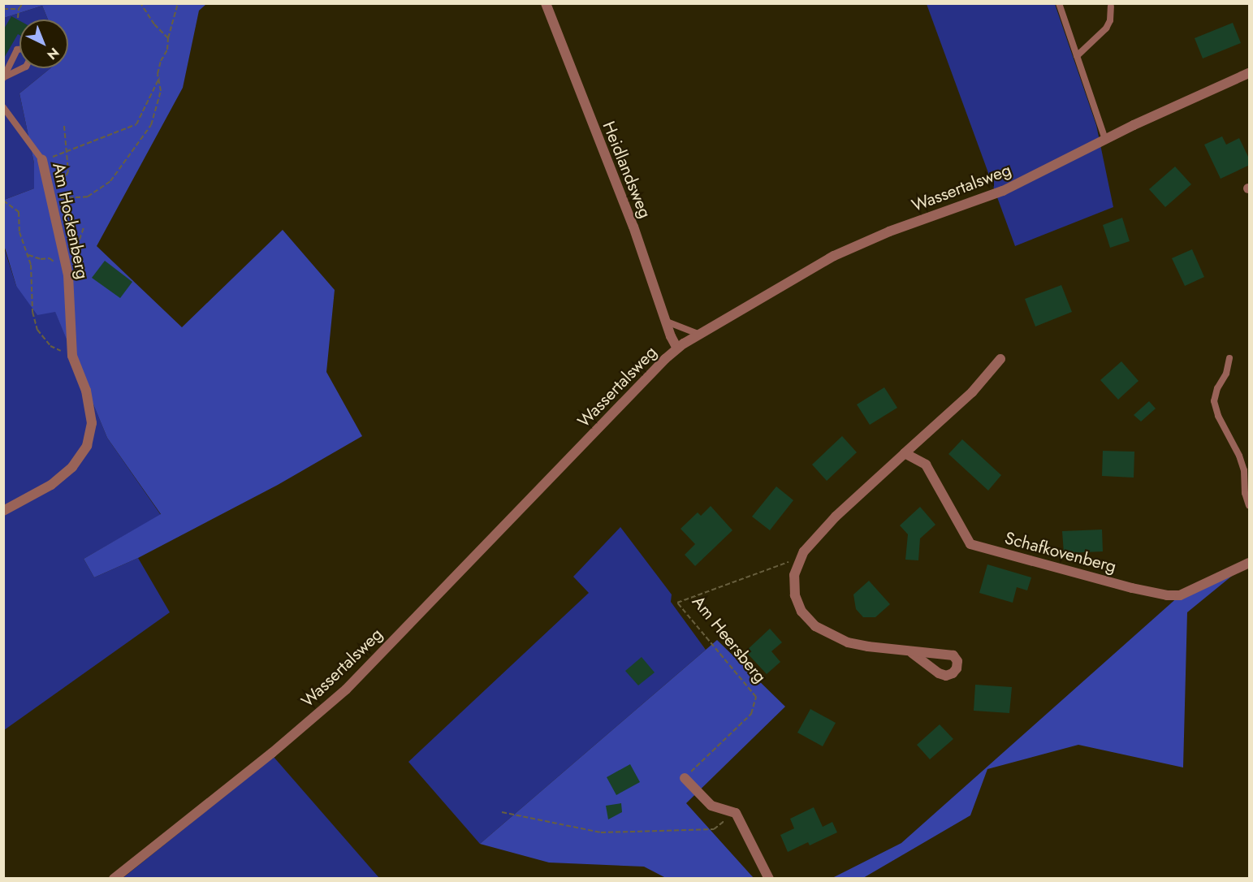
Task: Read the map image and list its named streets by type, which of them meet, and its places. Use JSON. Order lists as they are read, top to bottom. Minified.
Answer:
{"streets":{"street":["Heidlandsweg","Wassertalsweg","Am Hockenberg","Schafkovenberg"],"path":["Am Heersberg"]},"crossings":[["Heidlandsweg","Wassertalsweg"]],"north":"bottom right"}
